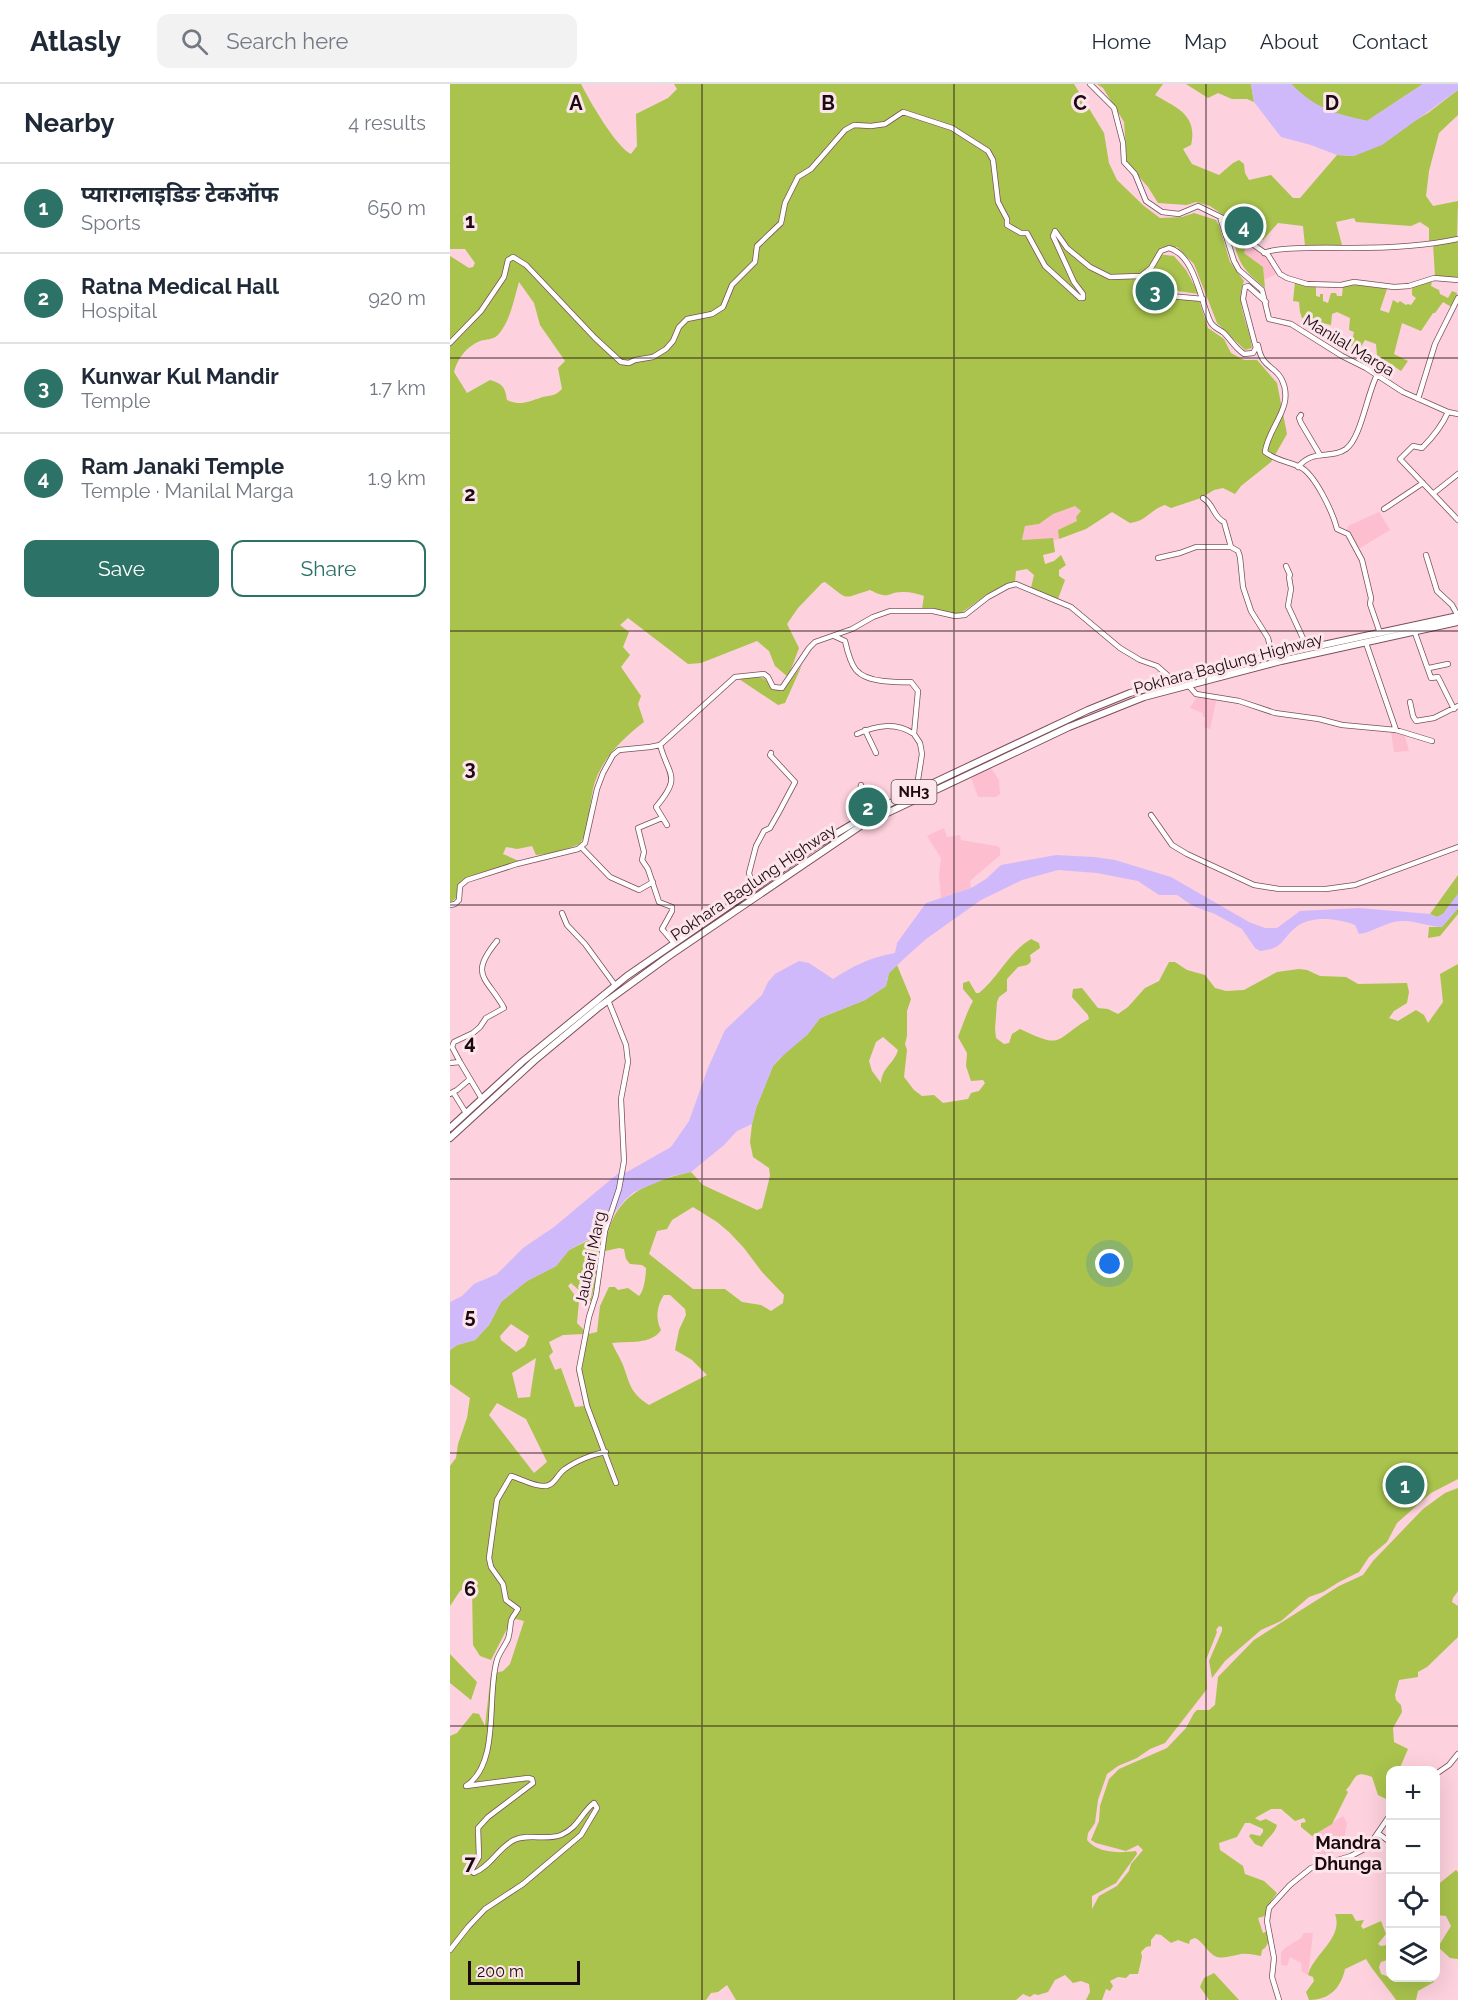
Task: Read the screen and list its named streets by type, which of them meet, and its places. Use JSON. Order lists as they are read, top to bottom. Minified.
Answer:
{"streets":{"highway":["Pokhara Baglung Highway","NH3"],"street":["Manilal Marga","Jaubari Marg"]},"crossings":[["Pokhara Baglung Highway","Jaubari Marg"]],"districts":["Mandra Dhunga"],"scale_bar":"200 m","page":{"header":"Atlasly","search":"Search here","nav":["Home","Map","About","Contact"],"heading":["Nearby","4 results"],"list":[{"mark":"1","name":"प्याराग्लाइडिङ टेकऑफ","note":"Sports","value":"650 m"},{"mark":"2","name":"Ratna Medical Hall","note":"Hospital","value":"920 m"},{"mark":"3","name":"Kunwar Kul Mandir","note":"Temple","value":"1.7 km"},{"mark":"4","name":"Ram Janaki Temple","note":"Temple · Manilal Marga","value":"1.9 km"}],"pins":["4","3","2","1"],"buttons":["Save","Share"],"map_buttons":["+","−"],"scale":"200 m"},"grid":{"columns":["A","B","C","D"],"rows":["1","2","3","4","5","6","7"]}}
